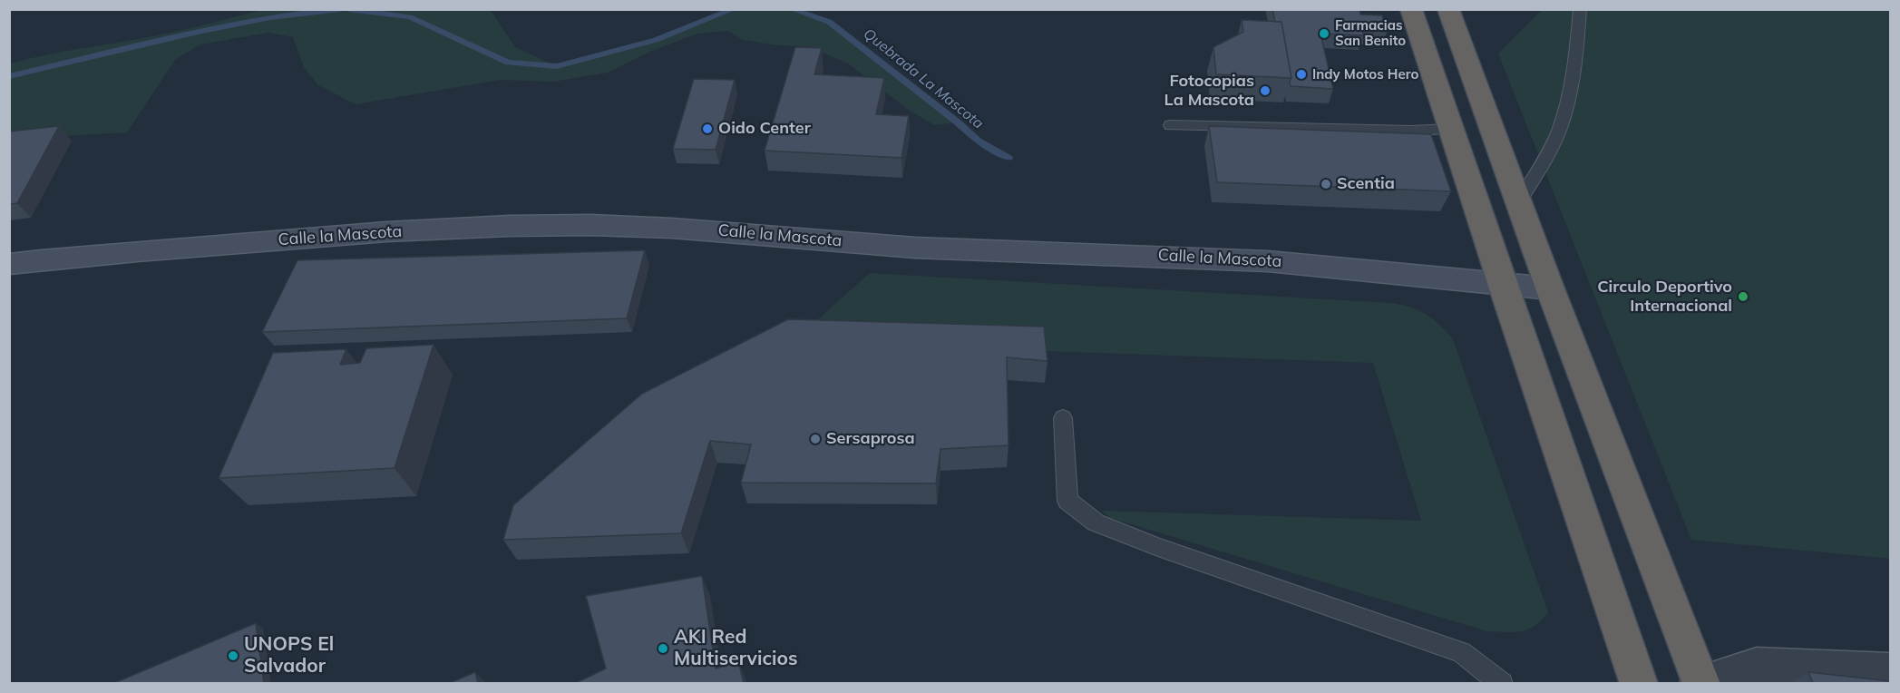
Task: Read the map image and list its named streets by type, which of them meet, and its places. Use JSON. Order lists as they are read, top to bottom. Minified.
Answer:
{"streets":{"main road":["Calle la Mascota"]},"water":["Quebrada La Mascota"],"places":["Farmacias San Benito","Indy Motos Hero","Fotocopias La Mascota","Oido Center","Scentia","Circulo Deportivo Internacional","Sersaprosa","AKI Red Multiservicios","UNOPS El Salvador"]}
